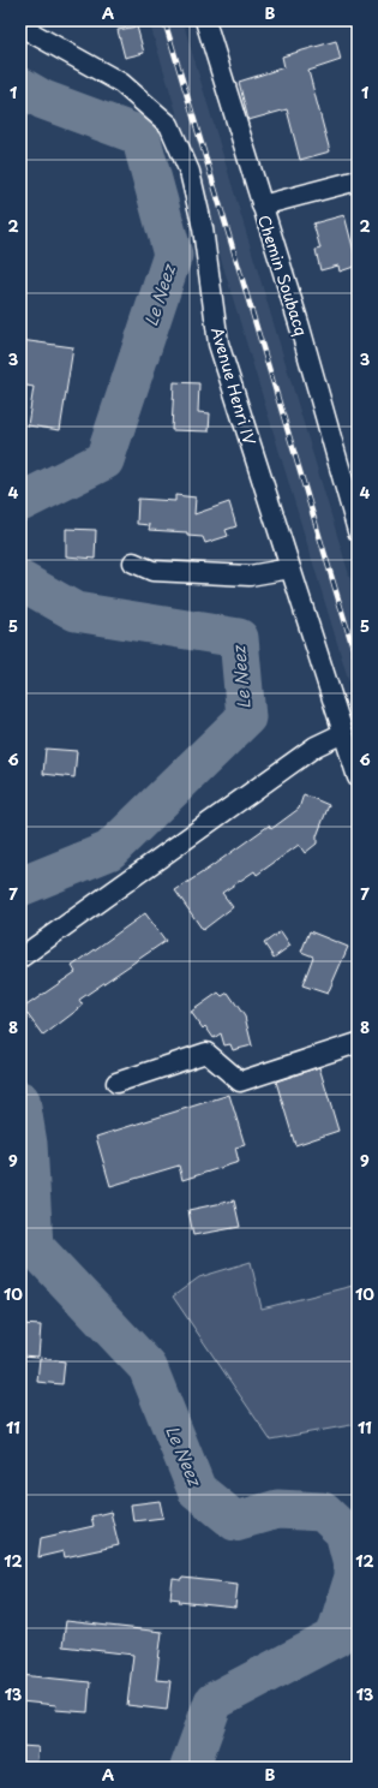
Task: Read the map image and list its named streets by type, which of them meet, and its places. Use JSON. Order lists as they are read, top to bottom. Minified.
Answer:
{"streets":{"street":["Chemin Soubacq","Avenue Henri IV"]},"water":["Le Neez"],"grid":{"columns":["A","B"],"rows":["1","2","3","4","5","6","7","8","9","10","11","12","13"]}}
